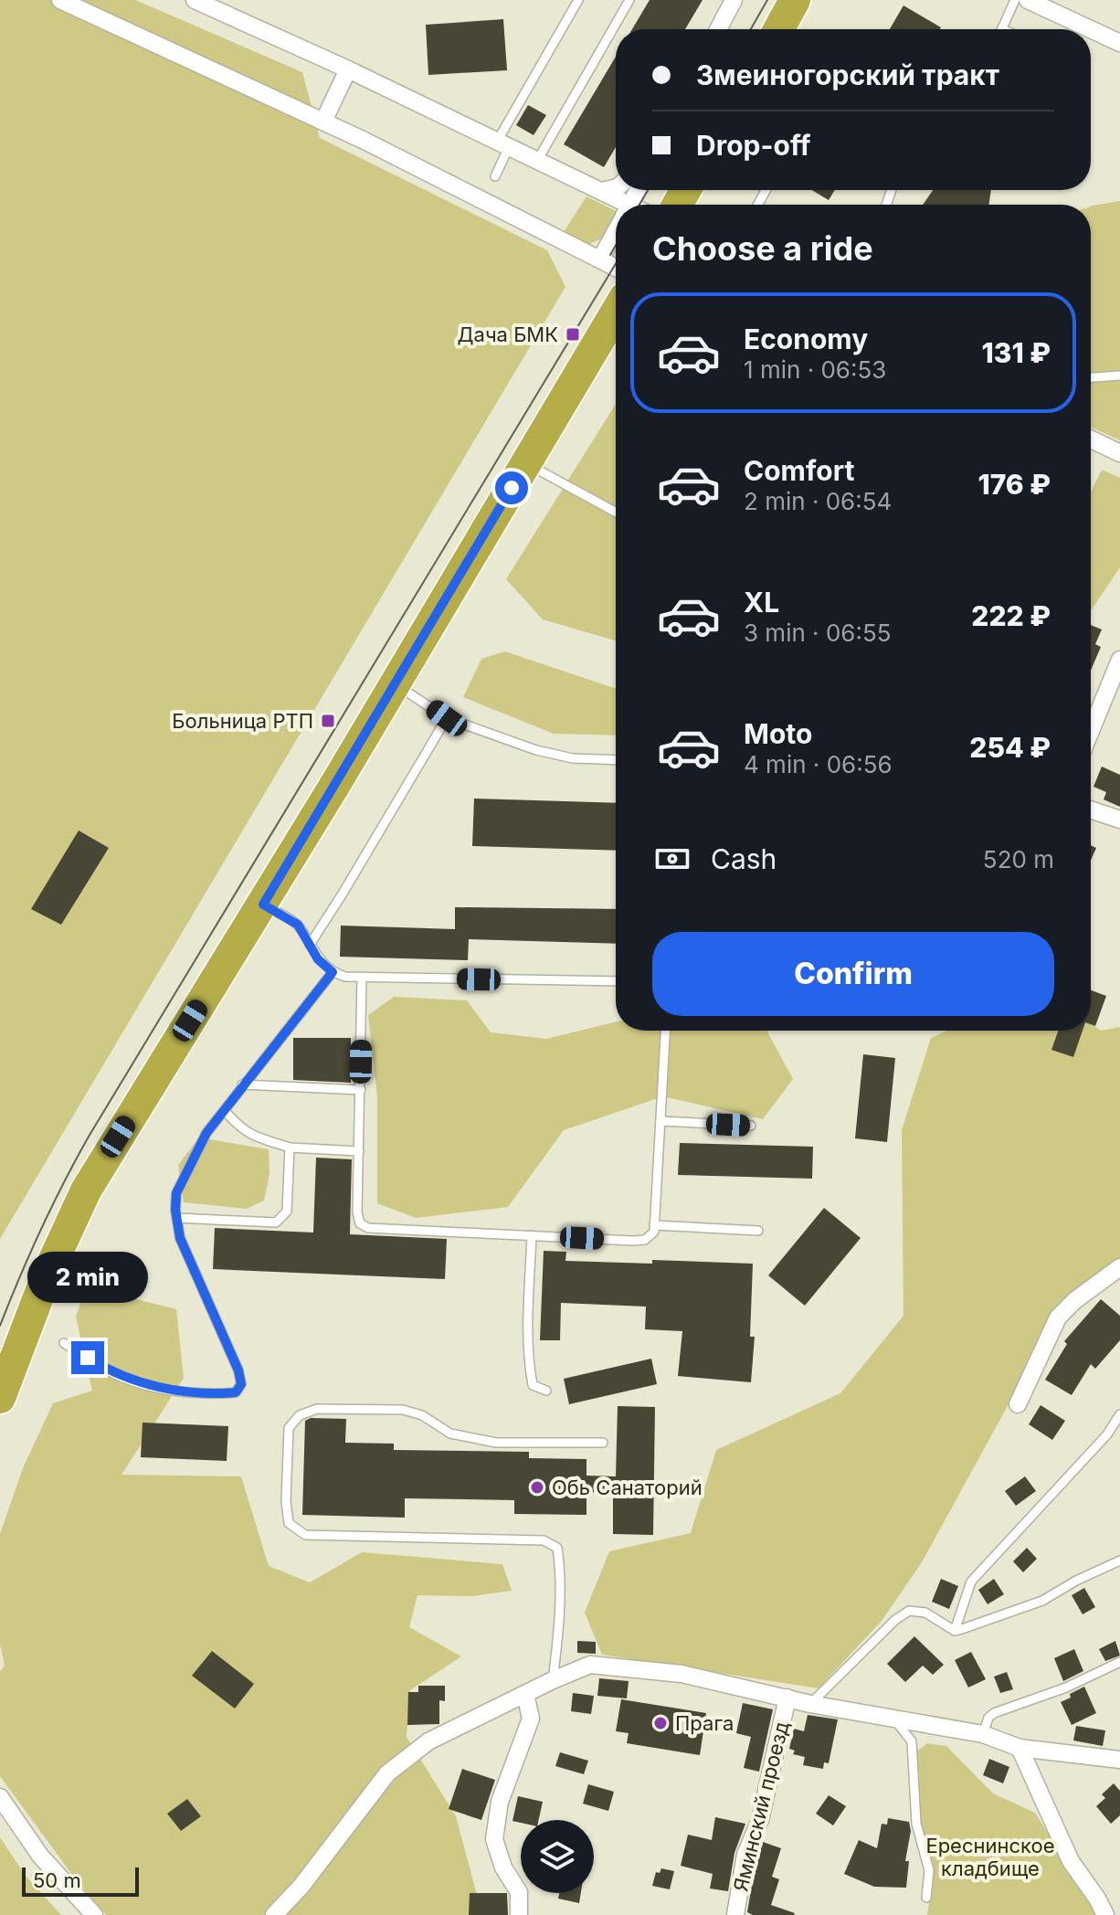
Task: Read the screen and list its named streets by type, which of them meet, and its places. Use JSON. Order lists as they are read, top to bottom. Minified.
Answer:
{"streets":{"street":["Яминский проезд"]},"parks":["Ереснинское кладбище"],"places":{"transit":["Дача БМК","Больница РТП"],"other":["Обь Санаторий","Прага"]},"scale_bar":"50 m","page":{"banner":["Змеиногорский тракт","Drop-off"],"heading":"Choose a ride","list":[{"name":"Economy","note":"1 min · 06:53","value":"131 ₽"},{"name":"Comfort","note":"2 min · 06:54","value":"176 ₽"},{"name":"XL","note":"3 min · 06:55","value":"222 ₽"},{"name":"Moto","note":"4 min · 06:56","value":"254 ₽"}],"pay":["Cash","520 m"],"buttons":"Confirm","bubble":"2 min","scale":"50 m"}}
